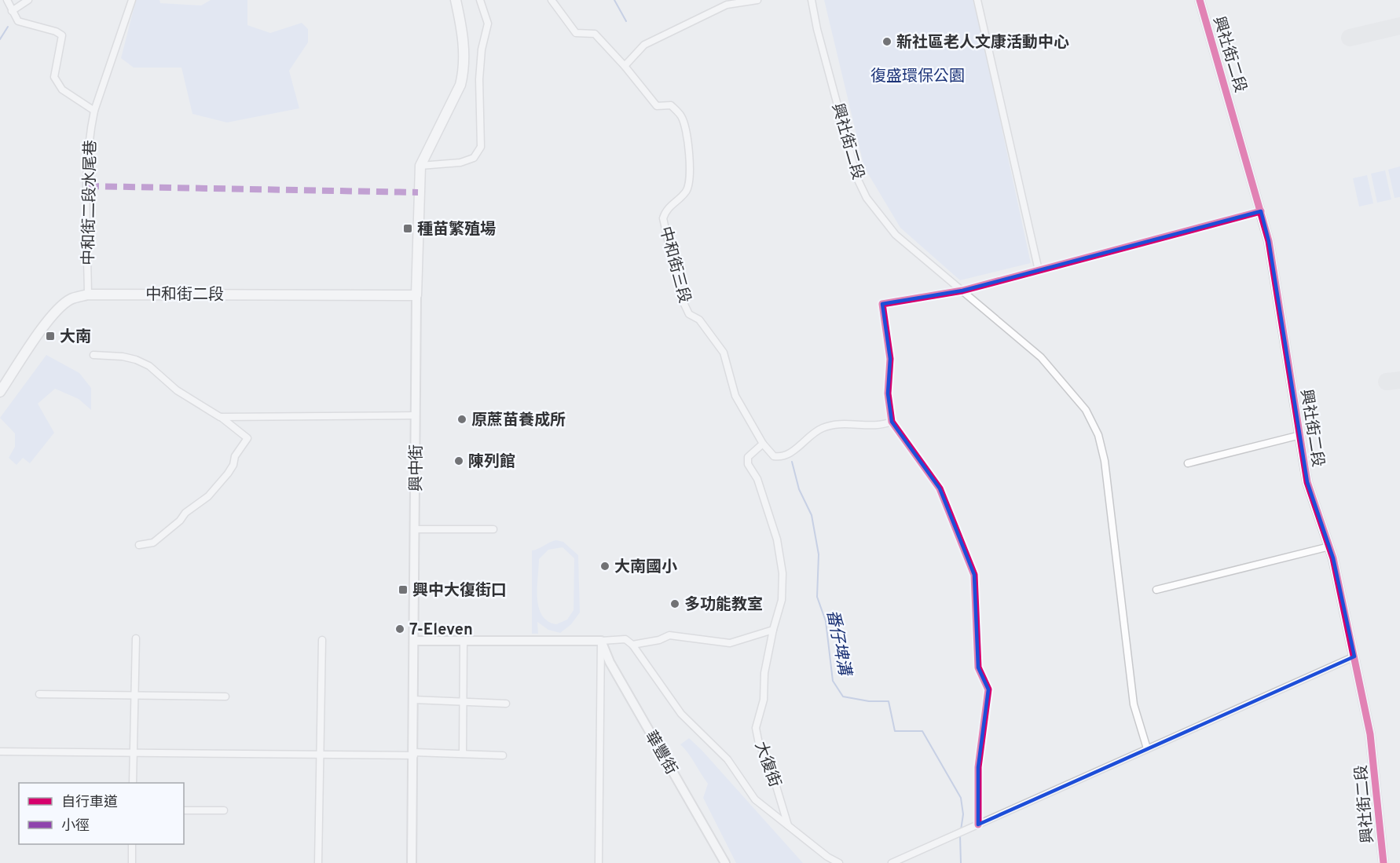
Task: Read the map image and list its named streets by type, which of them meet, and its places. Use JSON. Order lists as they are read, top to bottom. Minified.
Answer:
{"streets":{"main road":["中和街二段"],"street":["興社街二段","中和街二段水尾巷","中和街三段","興中街","華豐街","大復街"]},"crossings":[["中和街二段水尾巷","中和街二段"],["中和街三段","大復街"],["中和街二段","興中街"]],"water":["番仔埤溝"],"parks":["復盛環保公園"],"places":{"other":["新社區老人文康活動中心","原蔗苗養成所","陳列館","大南國小","多功能教室","7-Eleven"],"transit":["種苗繁殖場","大南","興中大復街口"]},"legend":["自行車道","小徑"]}
